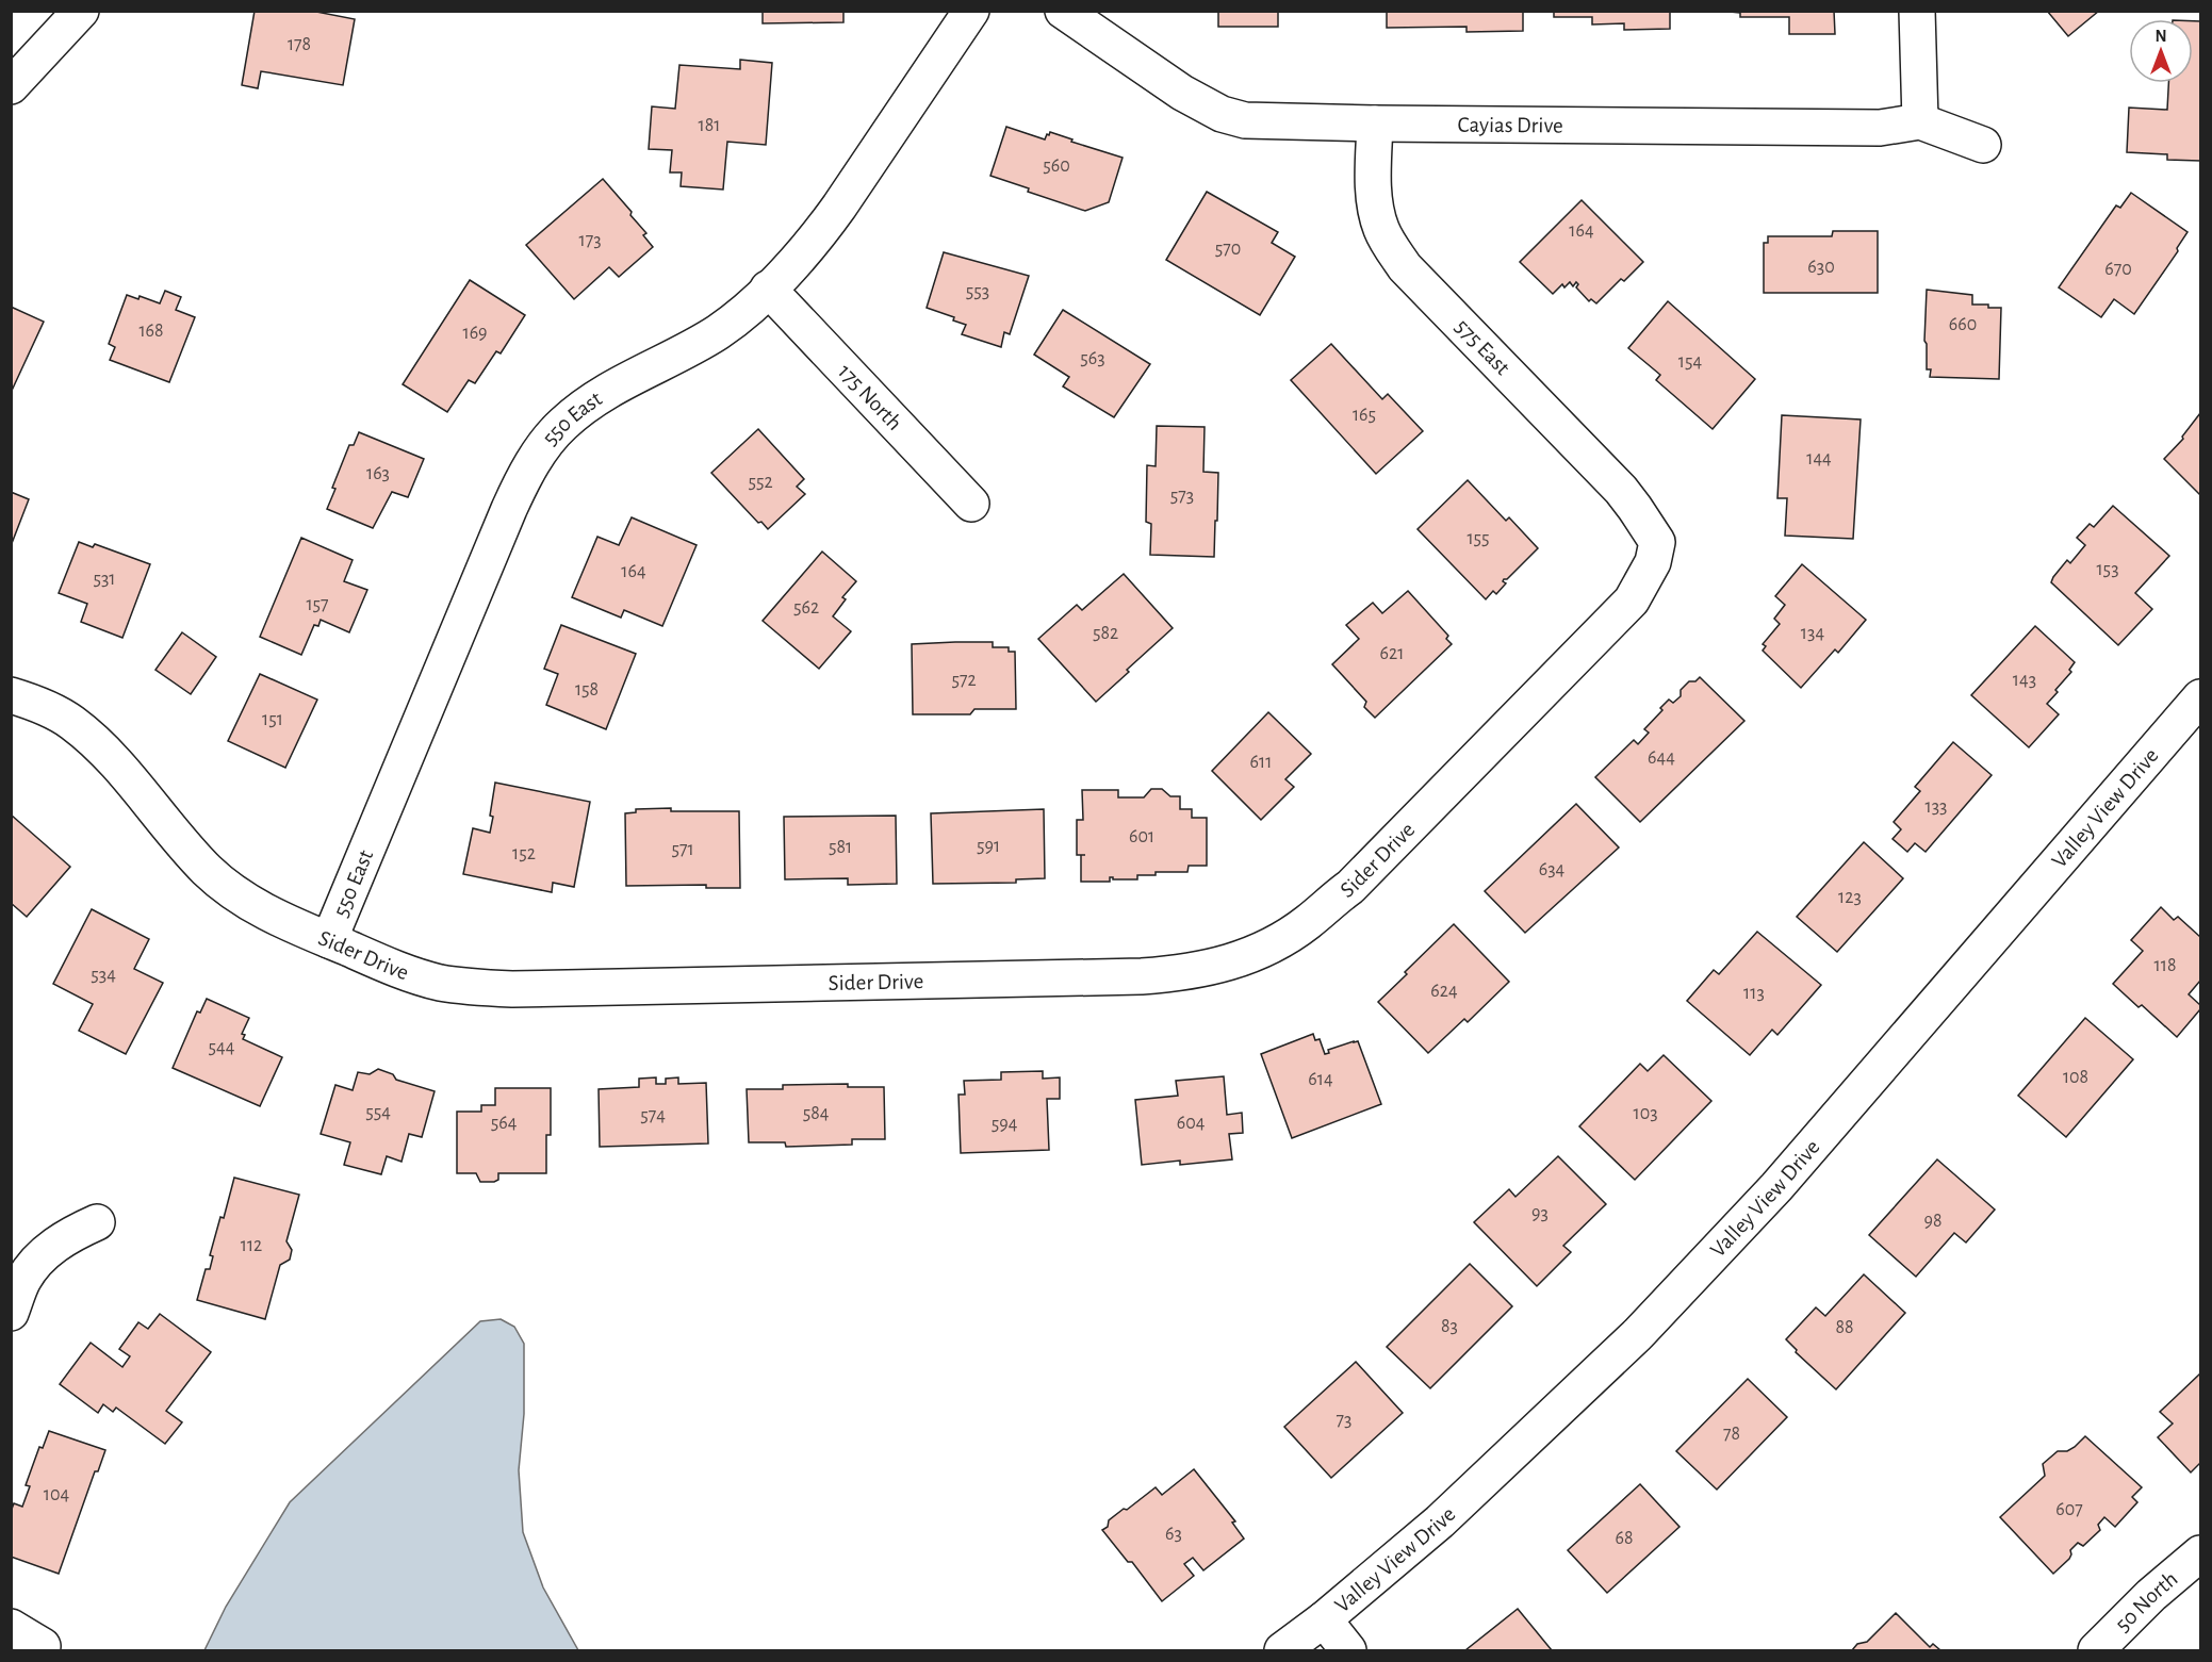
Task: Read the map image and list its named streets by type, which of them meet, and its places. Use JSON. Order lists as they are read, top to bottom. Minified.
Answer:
{"streets":{"street":["Cayias Drive","575 East","175 North","550 East","Valley View Drive","Sider Drive","50 North"]},"crossings":[["Cayias Drive","575 East"],["575 East","Sider Drive"],["175 North","550 East"],["550 East","Sider Drive"]],"house_numbers":["178","181","560","164","173","570","630","670","553","660","168","169","563","154","165","144","163","552","573","155","153","164","531","157","562","582","134","621","572","143","158","151","644","611","133","601","591","581","571","152","634","123","118","534","624","113","544","108","614","554","584","103","574","564","604","594","93","98","112","83","88","73","78","104","607","63","68"],"north":"top"}
